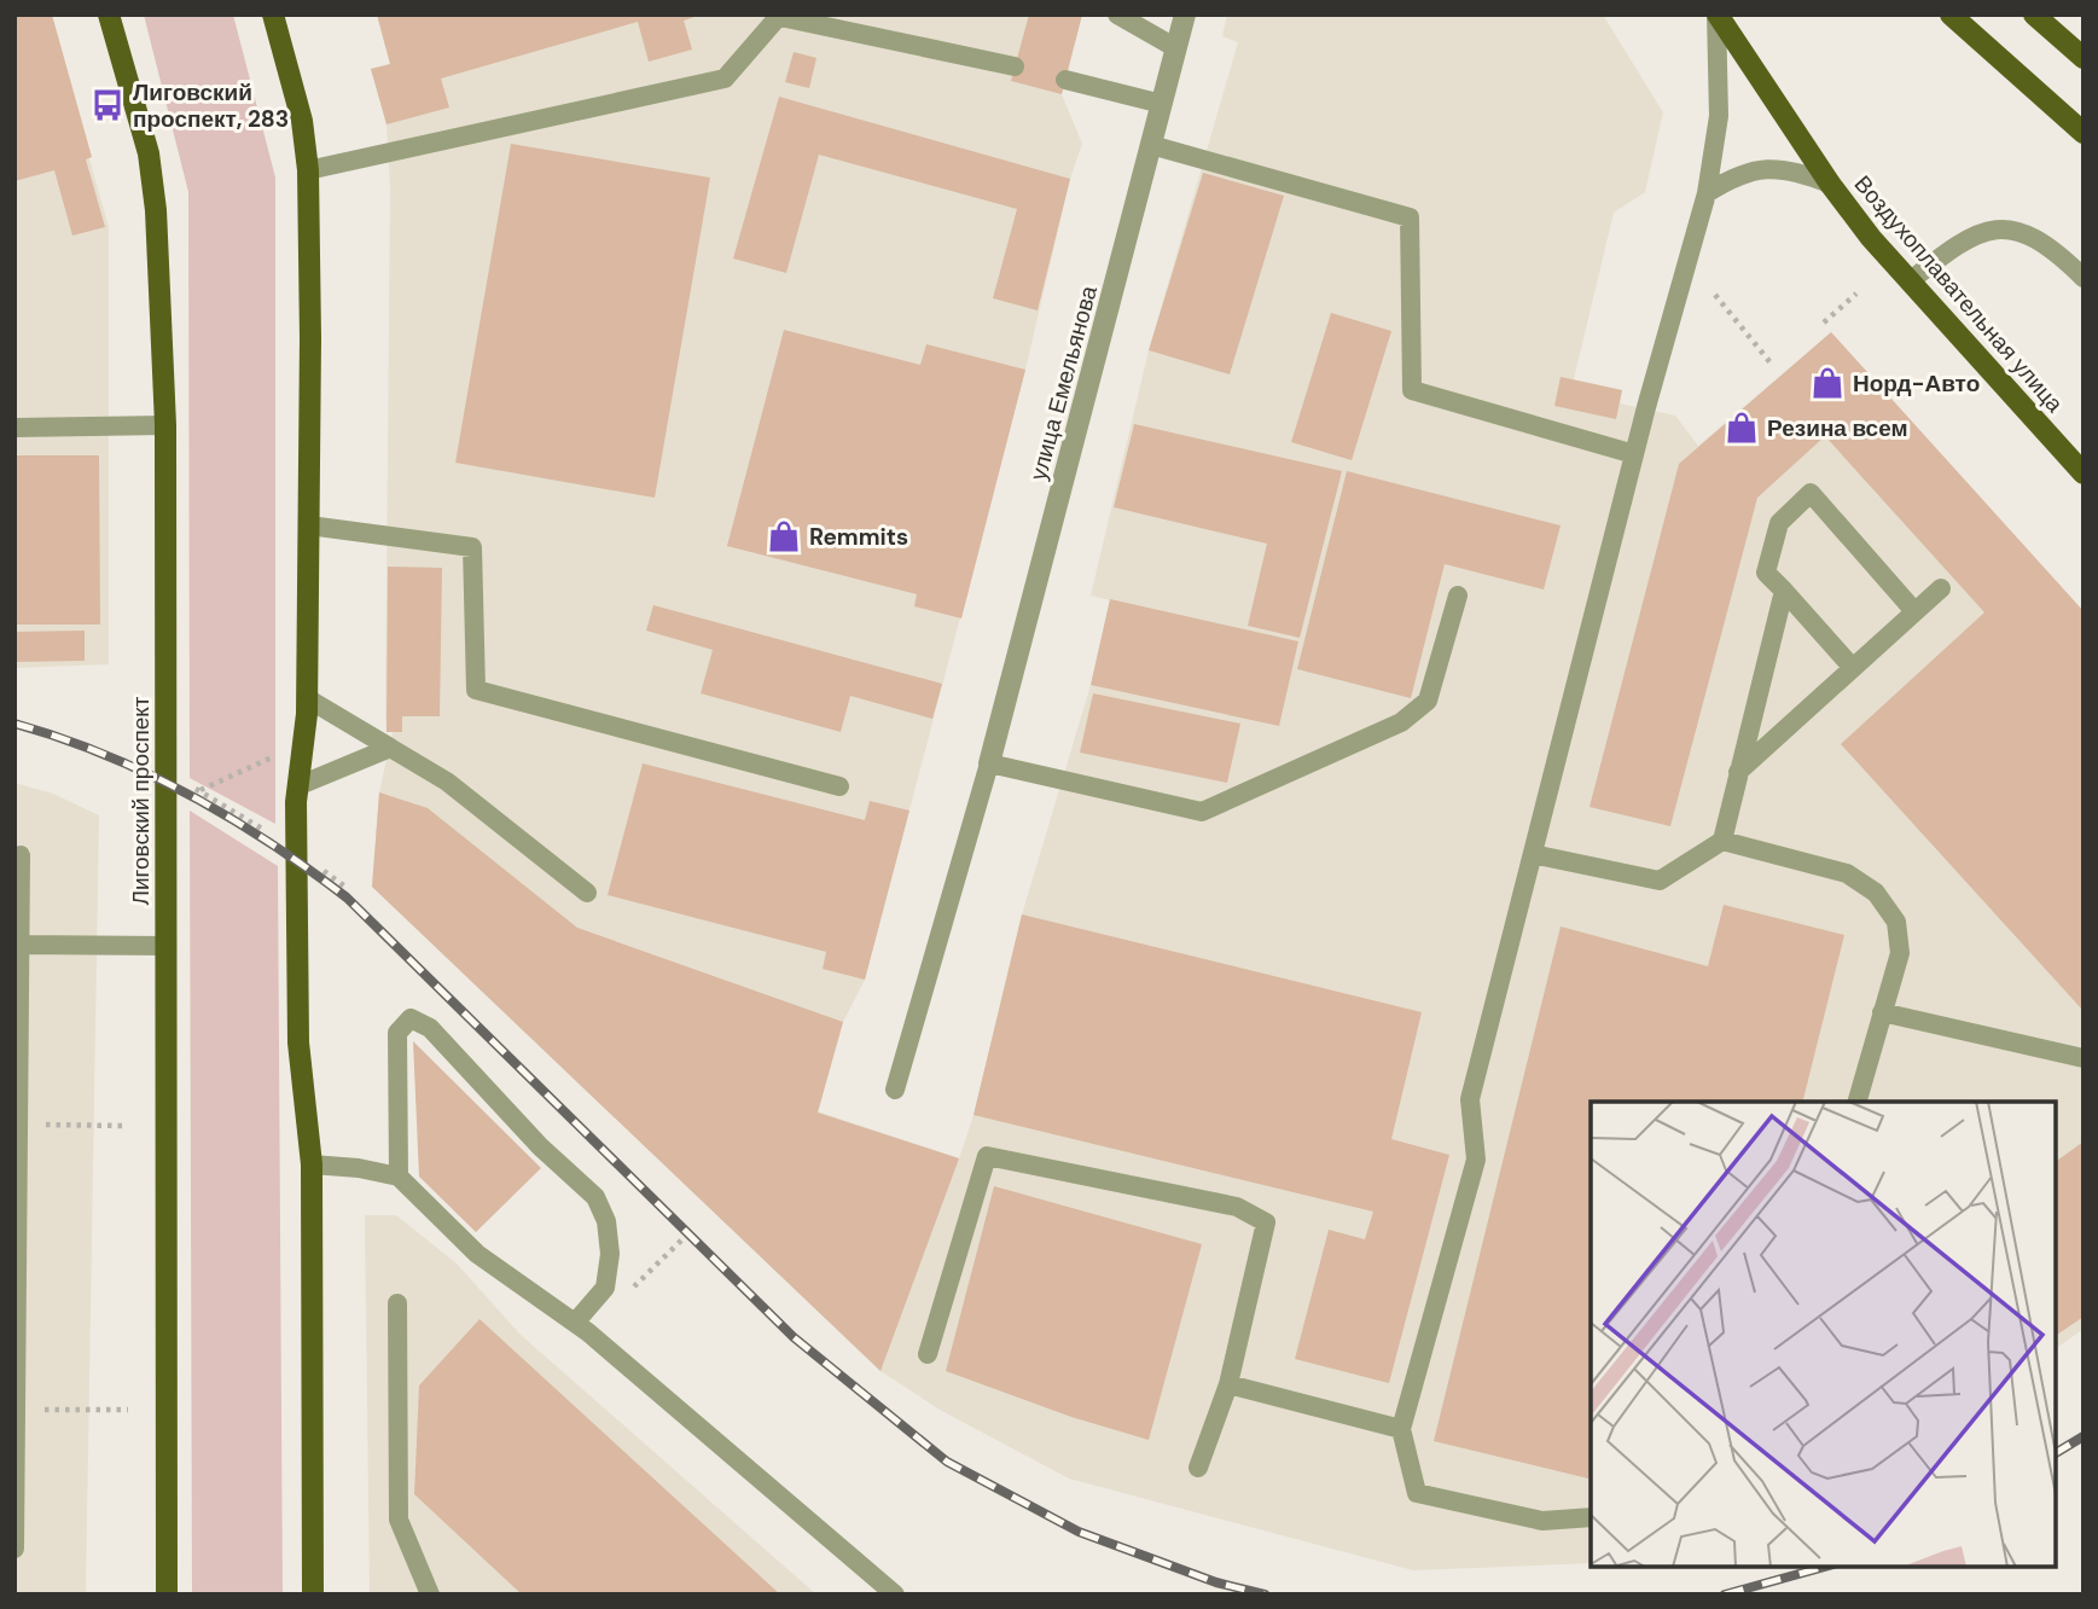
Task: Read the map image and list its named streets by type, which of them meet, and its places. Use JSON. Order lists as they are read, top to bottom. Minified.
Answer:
{"streets":{"main road":["Воздухоплавательная улица","Лиговский проспект"],"street":["улица Емельянова"]},"places":{"bus stop":["Лиговский проспект, 283"],"shop":["Норд-Авто","Резина всем","Remmits"]}}
